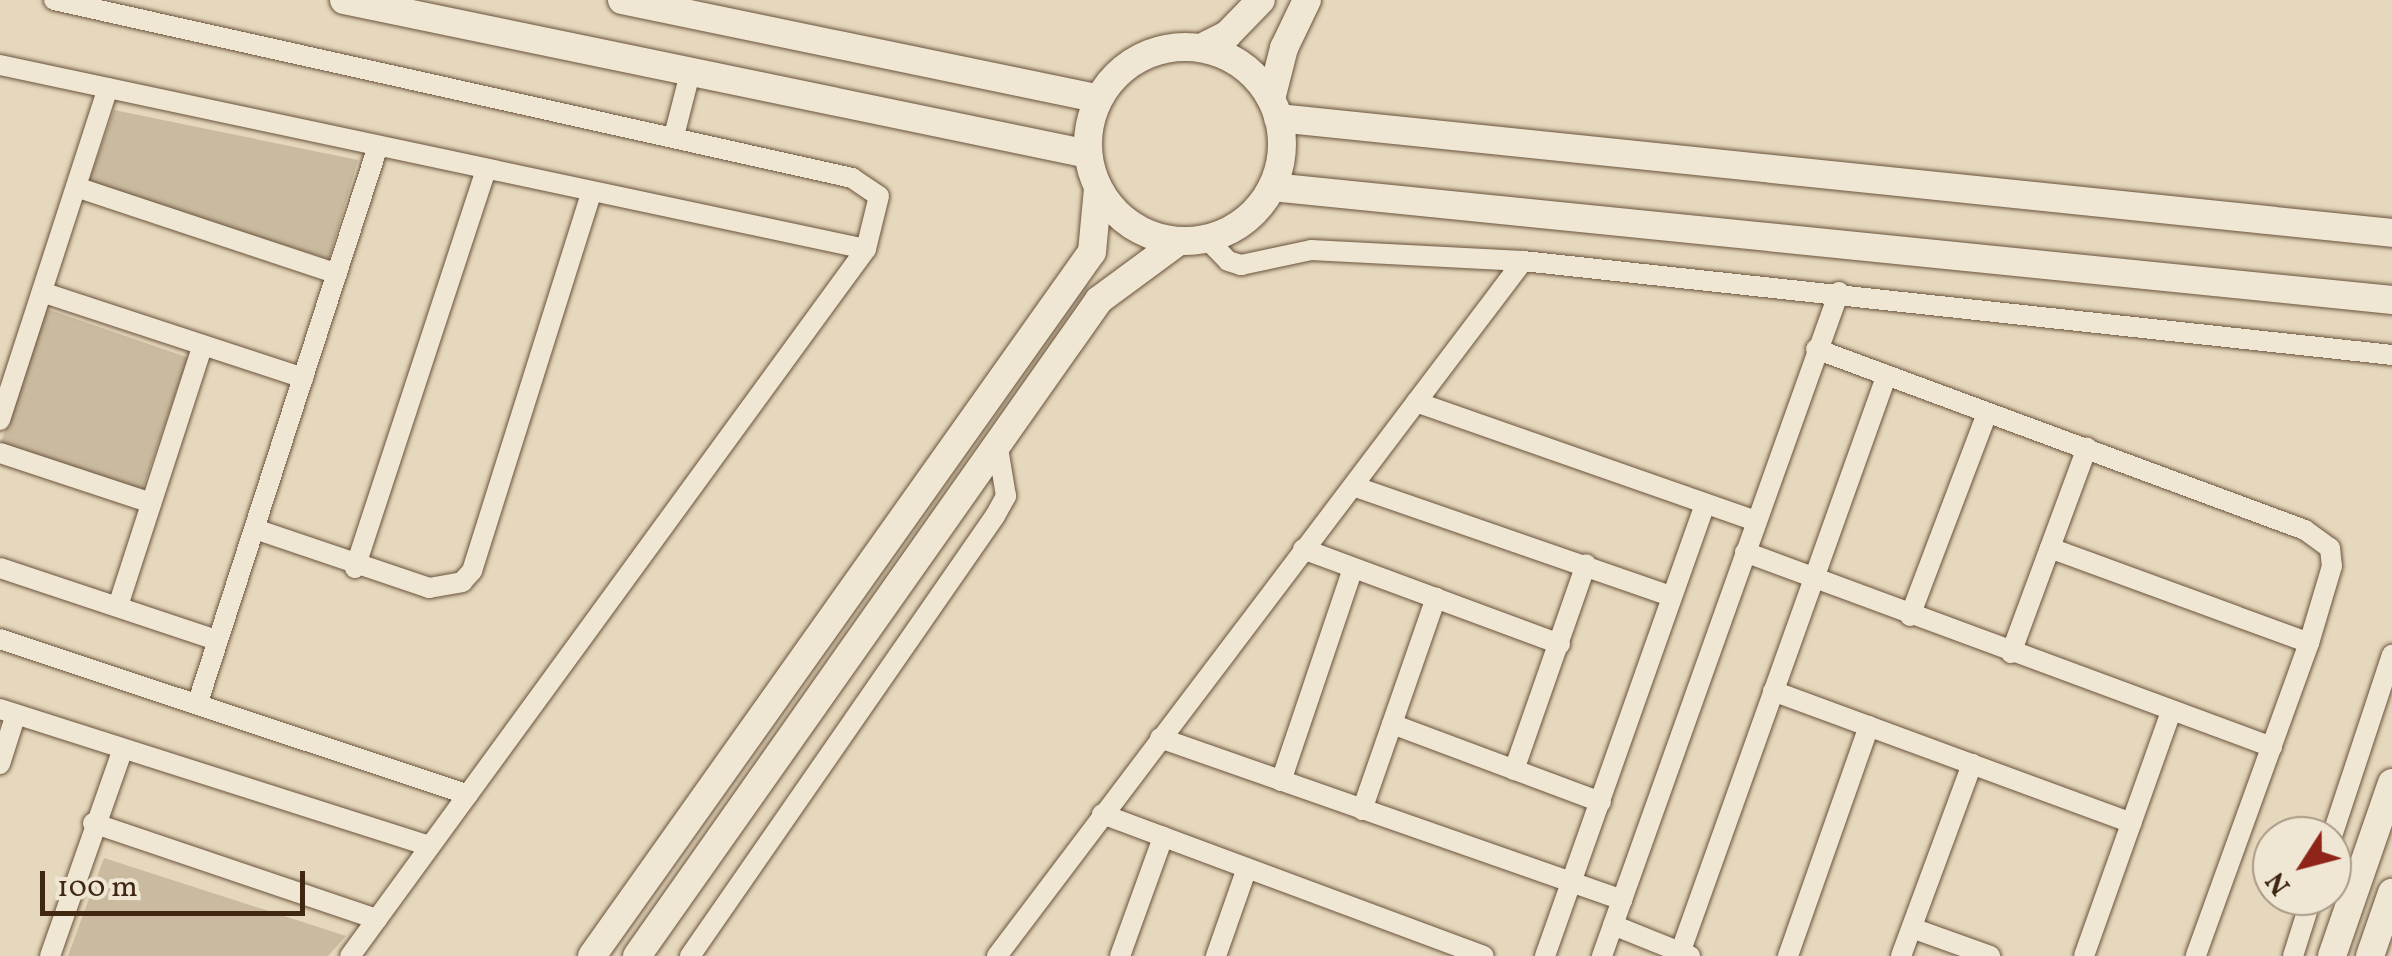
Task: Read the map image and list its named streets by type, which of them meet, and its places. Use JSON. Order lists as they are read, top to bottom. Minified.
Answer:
{"scale_bar":"100 m","north":"bottom left"}
